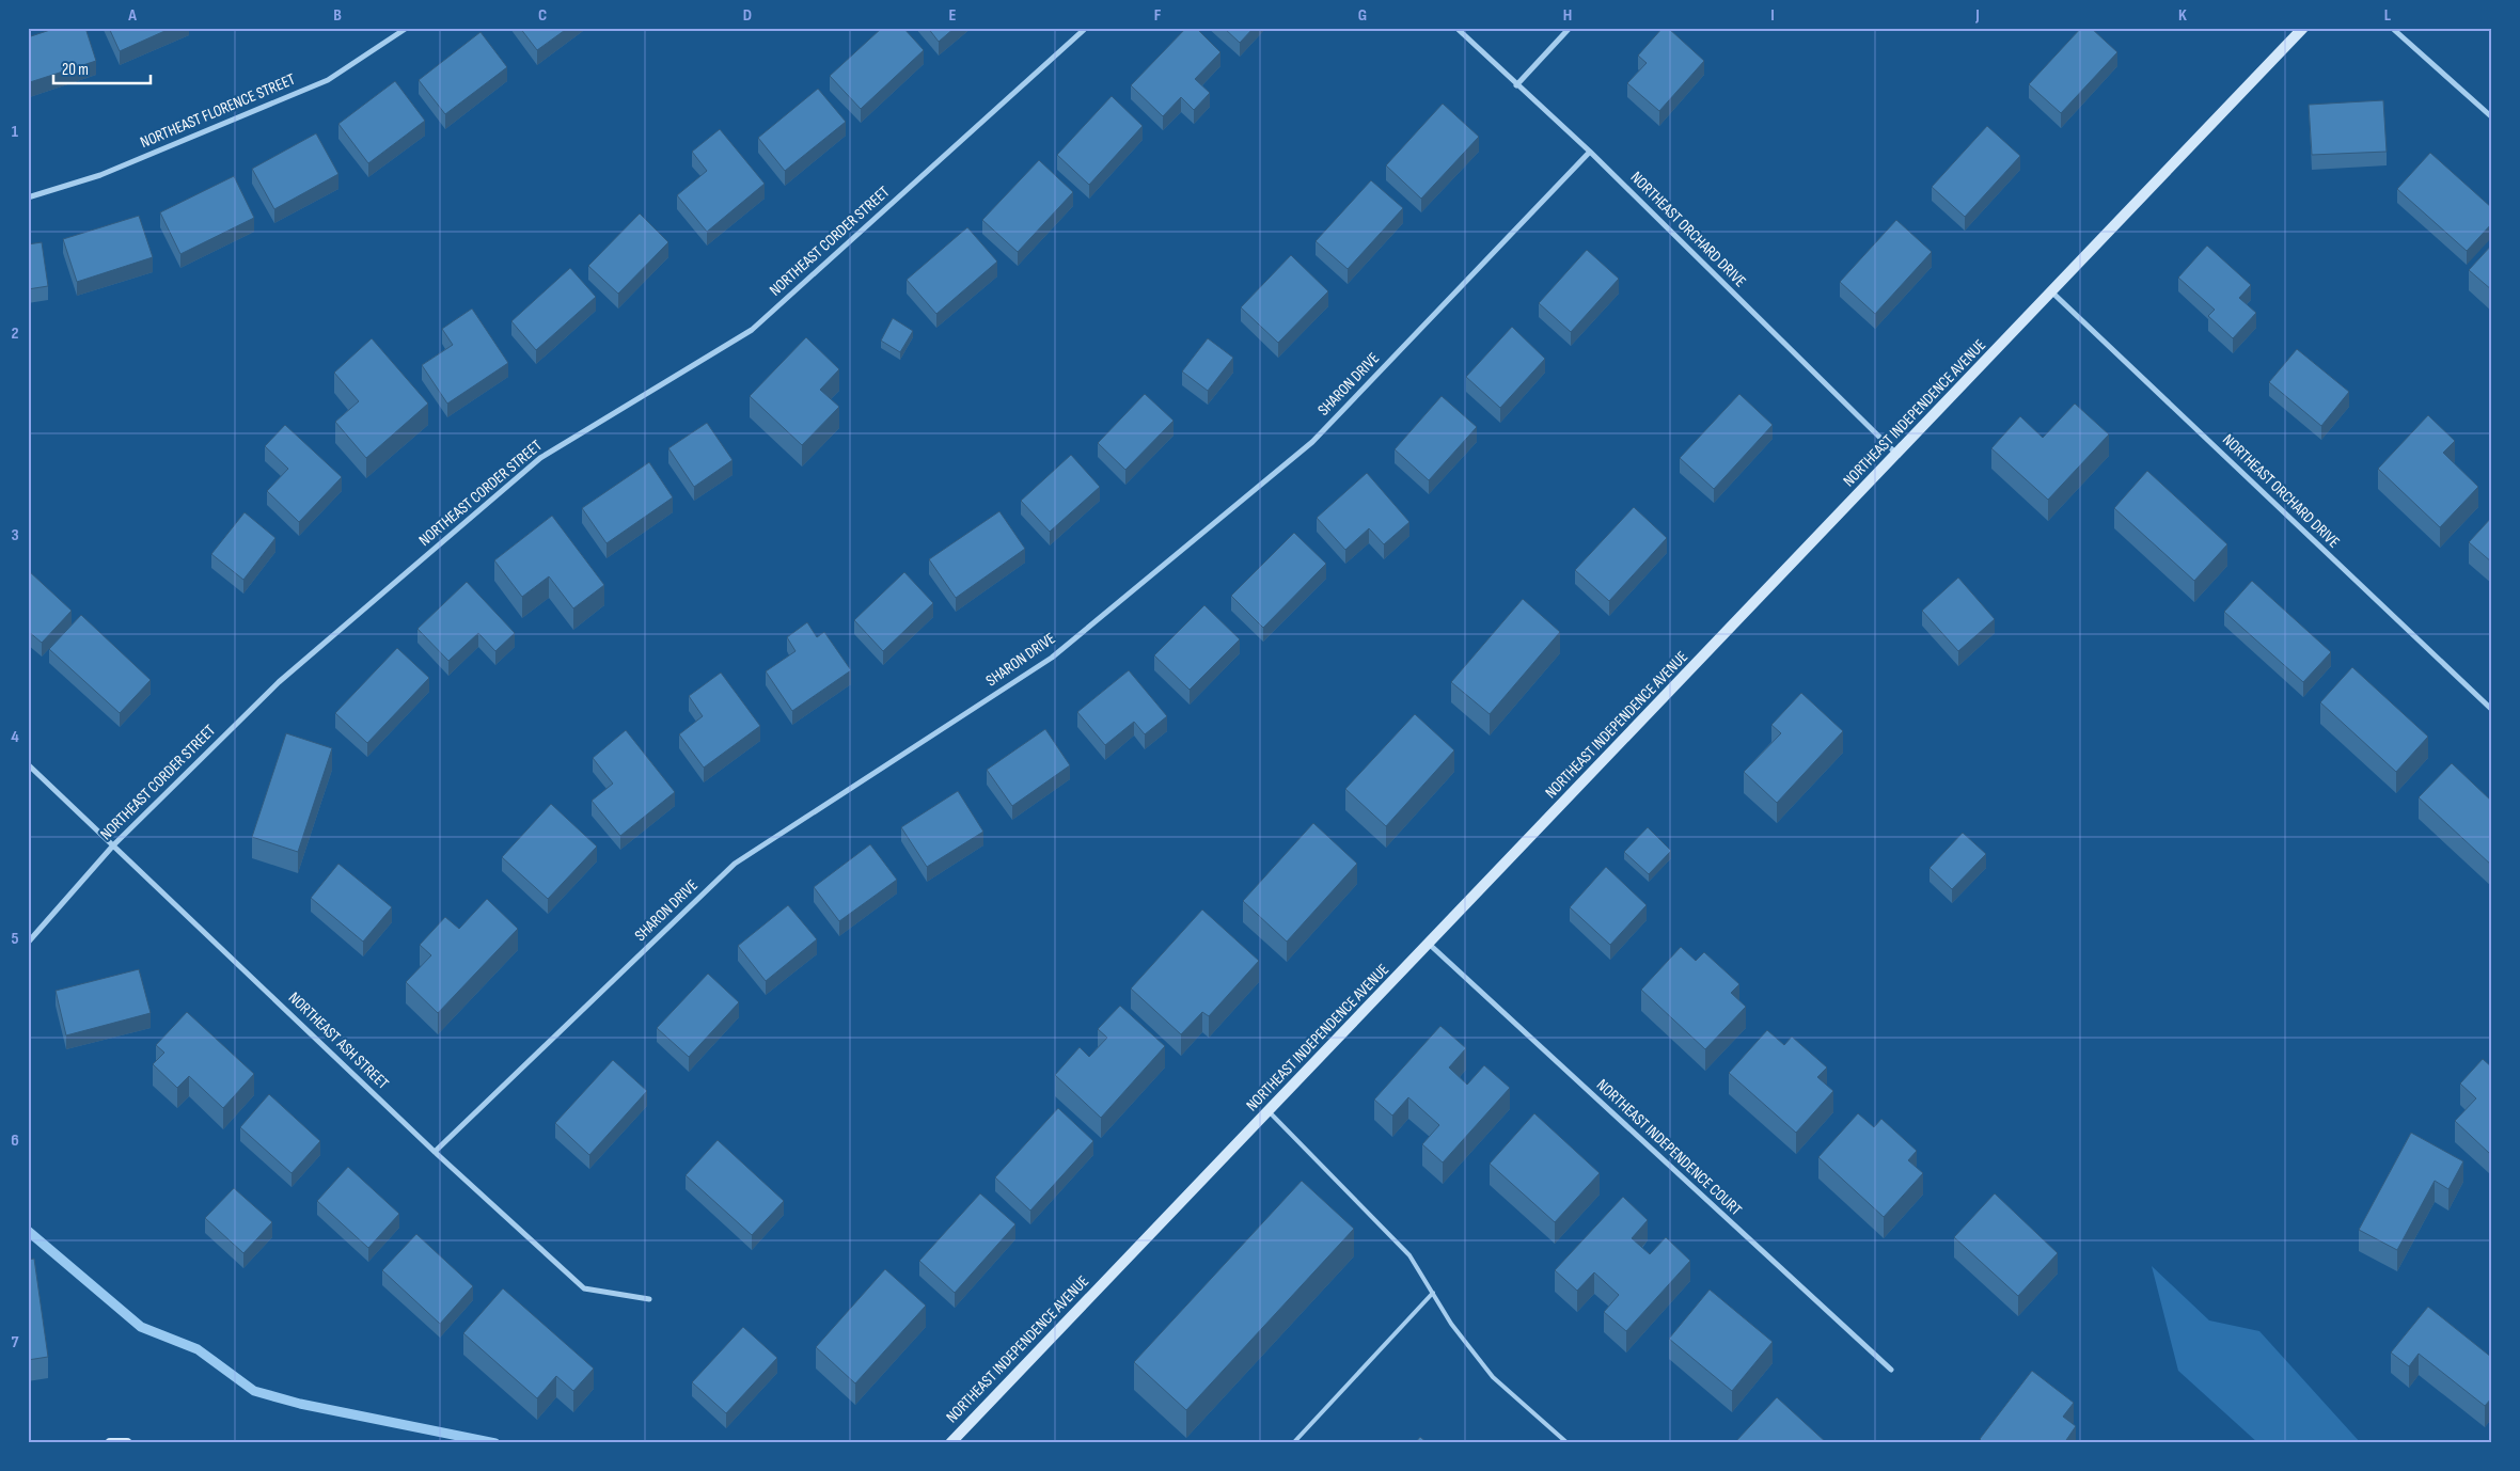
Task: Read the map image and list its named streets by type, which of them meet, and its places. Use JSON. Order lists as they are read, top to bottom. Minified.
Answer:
{"streets":{"street":["NORTHEAST FLORENCE STREET","NORTHEAST ORCHARD DRIVE","NORTHEAST CORDER STREET","SHARON DRIVE","NORTHEAST INDEPENDENCE AVENUE","NORTHEAST ASH STREET","NORTHEAST INDEPENDENCE COURT"]},"crossings":[["NORTHEAST ORCHARD DRIVE","SHARON DRIVE"],["NORTHEAST ORCHARD DRIVE","NORTHEAST INDEPENDENCE AVENUE"],["NORTHEAST CORDER STREET","NORTHEAST ASH STREET"],["SHARON DRIVE","NORTHEAST ASH STREET"],["NORTHEAST INDEPENDENCE AVENUE","NORTHEAST INDEPENDENCE COURT"]],"scale_bar":"20 m","grid":{"columns":["A","B","C","D","E","F","G","H","I","J","K","L"],"rows":["1","2","3","4","5","6","7"]}}
